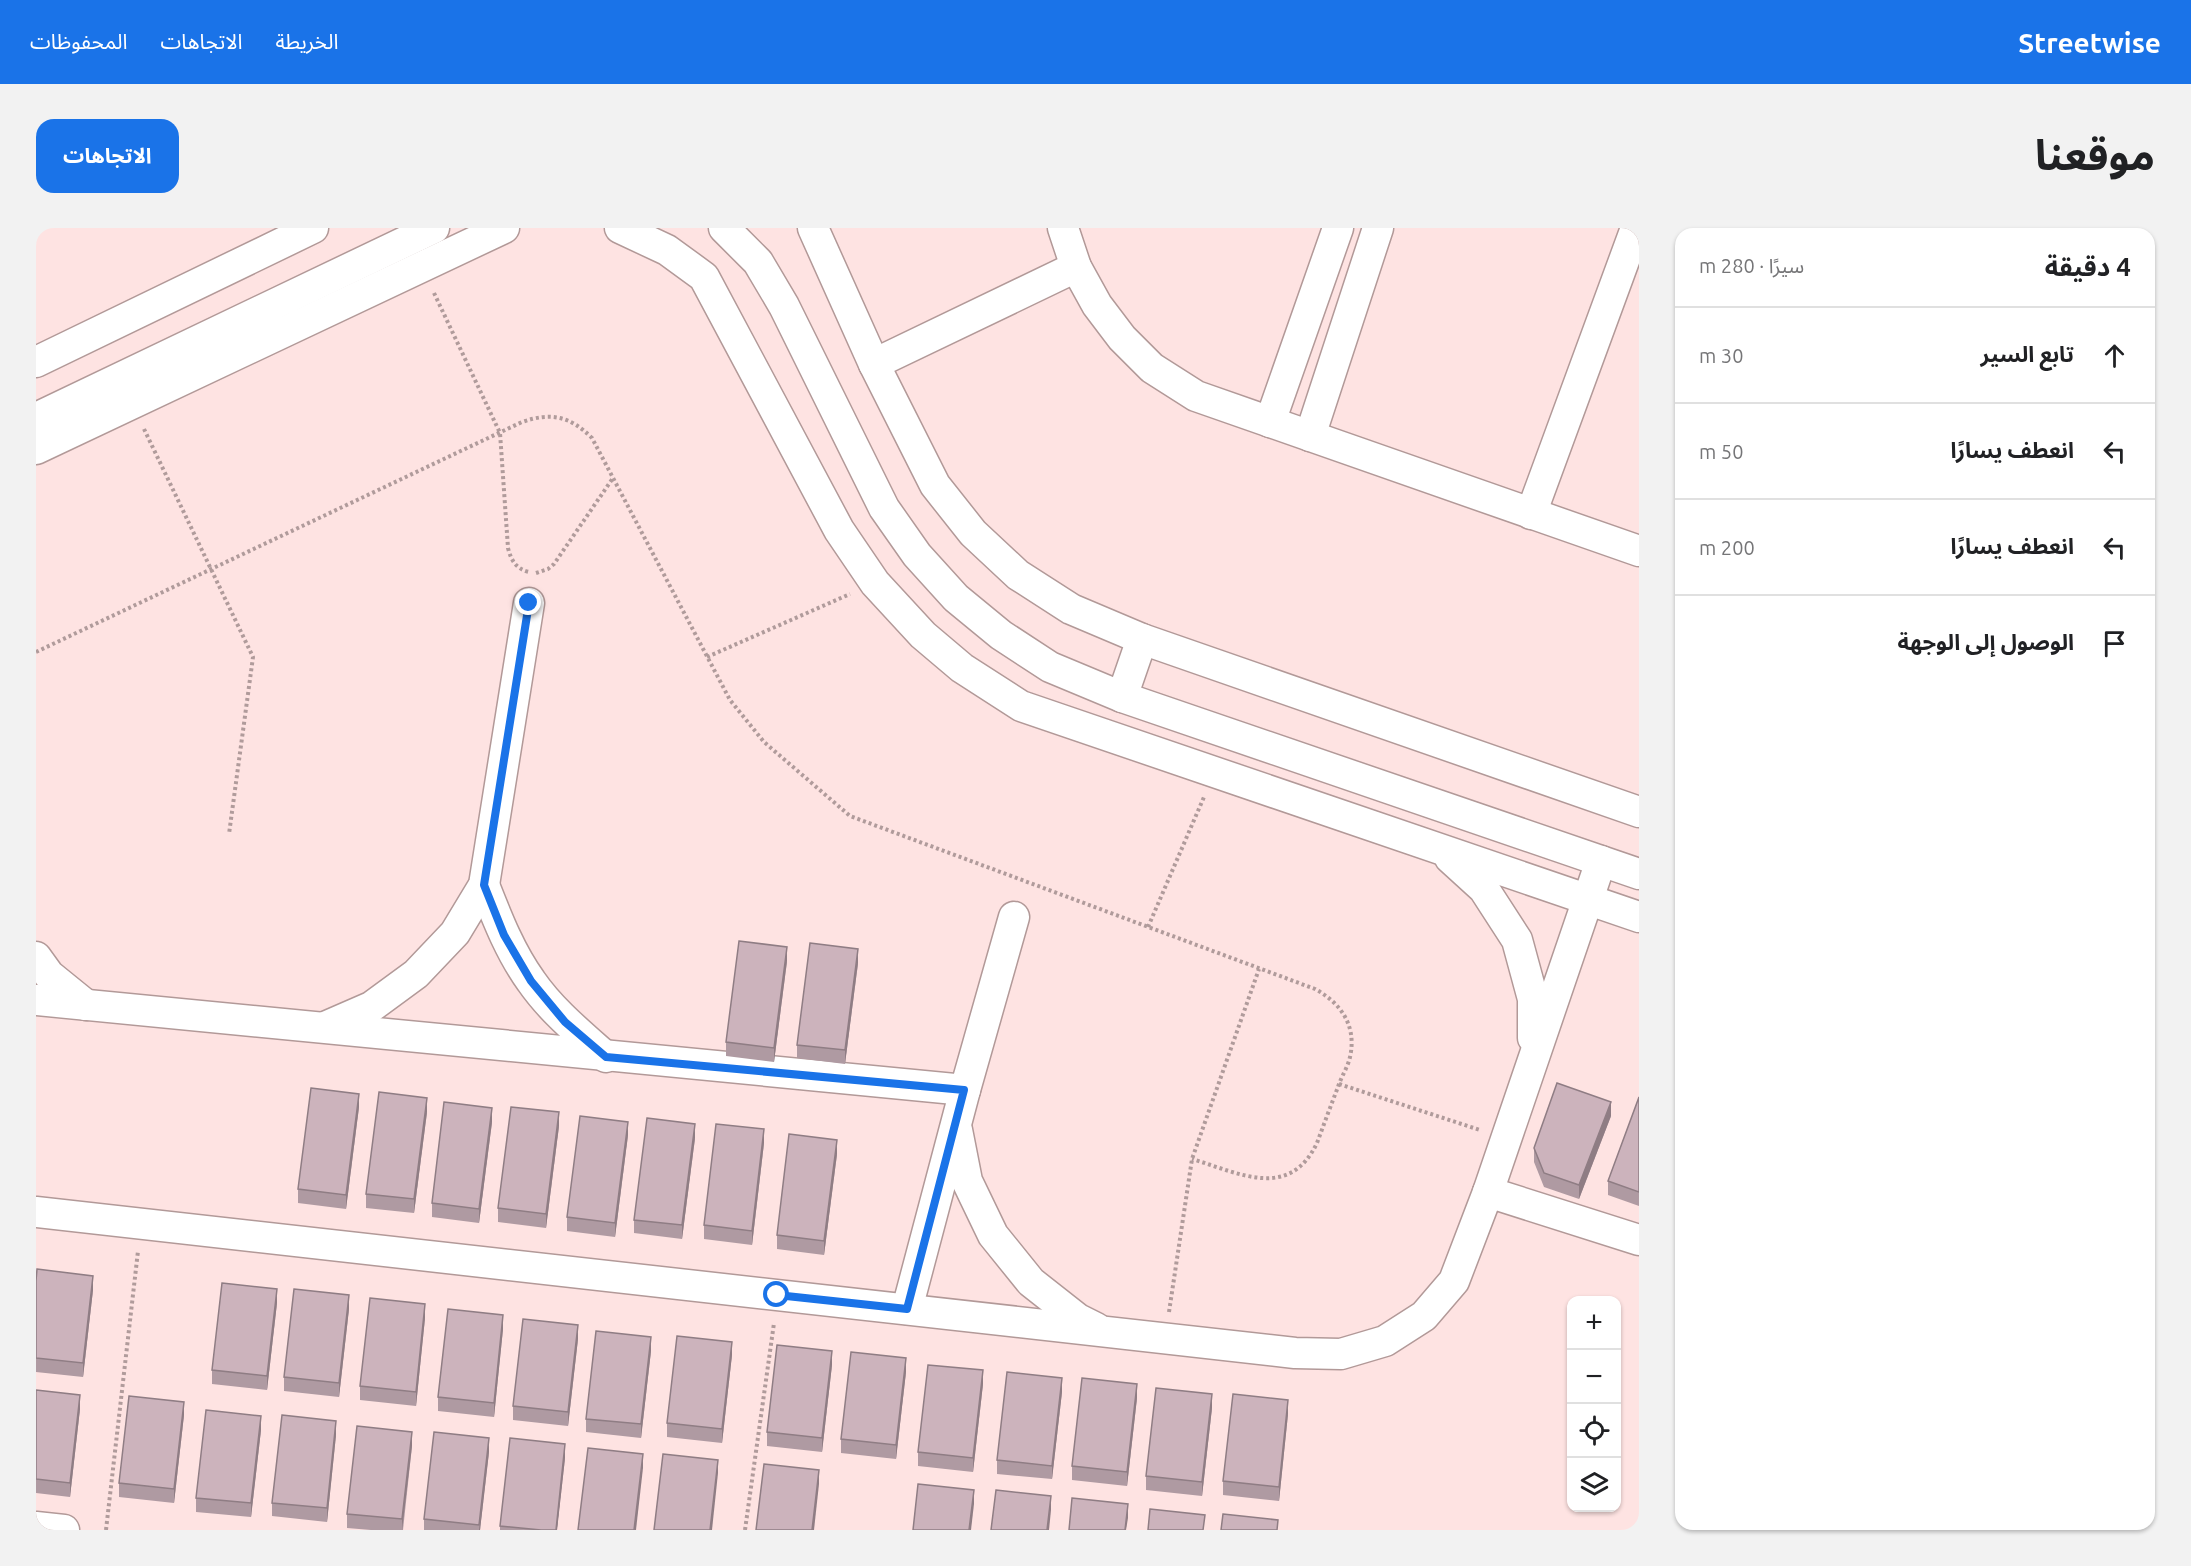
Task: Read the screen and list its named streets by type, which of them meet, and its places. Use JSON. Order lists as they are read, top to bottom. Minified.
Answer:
{"page":{"header":"Streetwise","nav":["الخريطة","الاتجاهات","المحفوظات"],"title":"موقعنا","buttons":"الاتجاهات","heading":["4 دقيقة","سيرًا · 280 m"],"list":[["تابع السير","30 m"],["انعطف يسارًا","50 m"],["انعطف يسارًا","200 m"],"الوصول إلى الوجهة"],"map_buttons":["+","−"]}}
